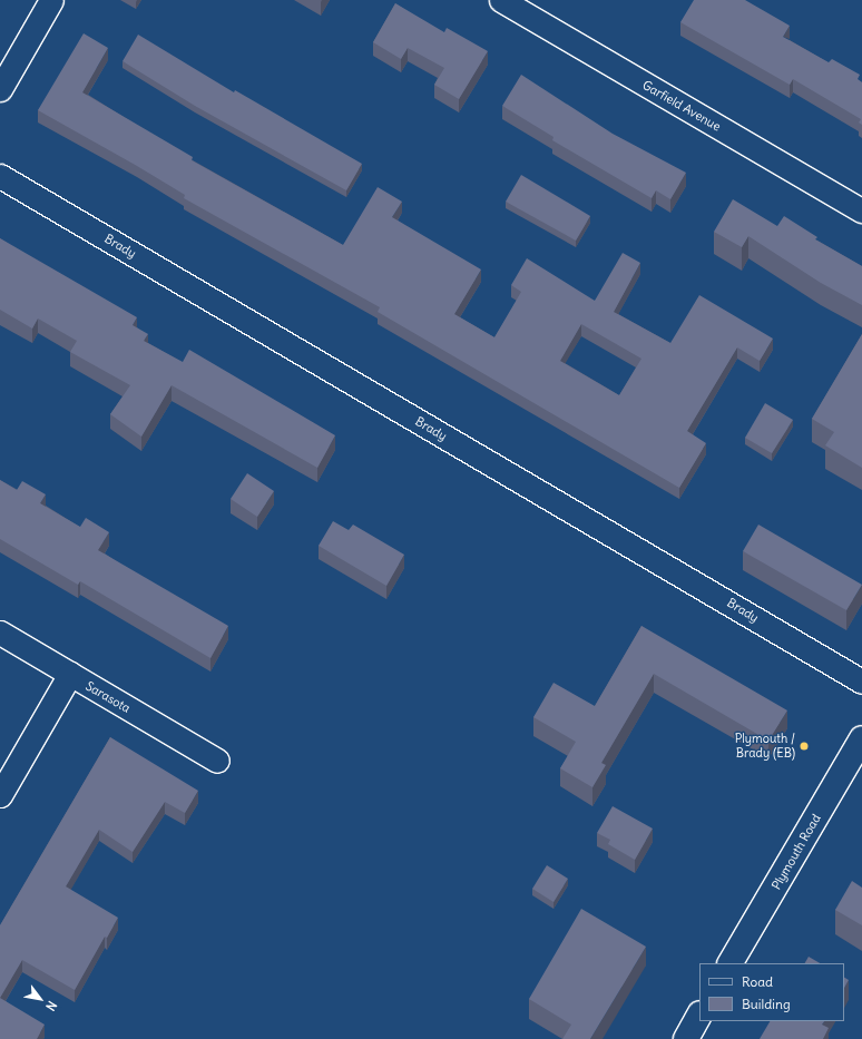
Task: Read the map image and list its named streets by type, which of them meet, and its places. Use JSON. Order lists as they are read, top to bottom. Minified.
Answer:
{"streets":{"main road":["Plymouth Road"],"street":["Garfield Avenue","Brady","Sarasota"]},"places":["Plymouth / Brady (EB)"],"legend":["Road","Building"],"north":"bottom right"}
